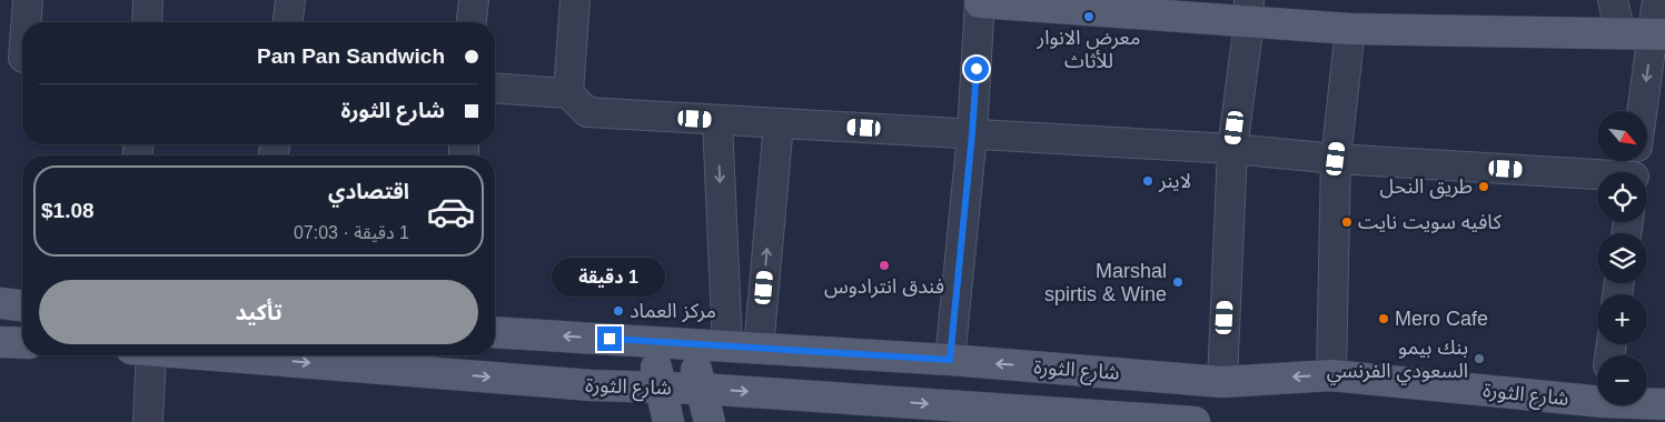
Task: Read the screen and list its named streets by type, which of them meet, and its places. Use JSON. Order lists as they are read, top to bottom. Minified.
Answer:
{"streets":{"main road":["شارع الثورة"]},"places":["معرض الانوار للأثاث","لاينر","طريق النحل","كافيه سويت نايت","فندق انترادوس","Marshal spirtis & Wine","مركز العماد","Mero Cafe","بنك بيمو السعودي الفرنسي"],"north":"bottom right","page":{"banner":["Pan Pan Sandwich","شارع الثورة"],"map_buttons":["+","−"],"list":[{"name":"اقتصادي","note":"1 دقيقة · 07:03","value":"$1.08"}],"bubble":"1 دقيقة","buttons":"تأكيد"}}
